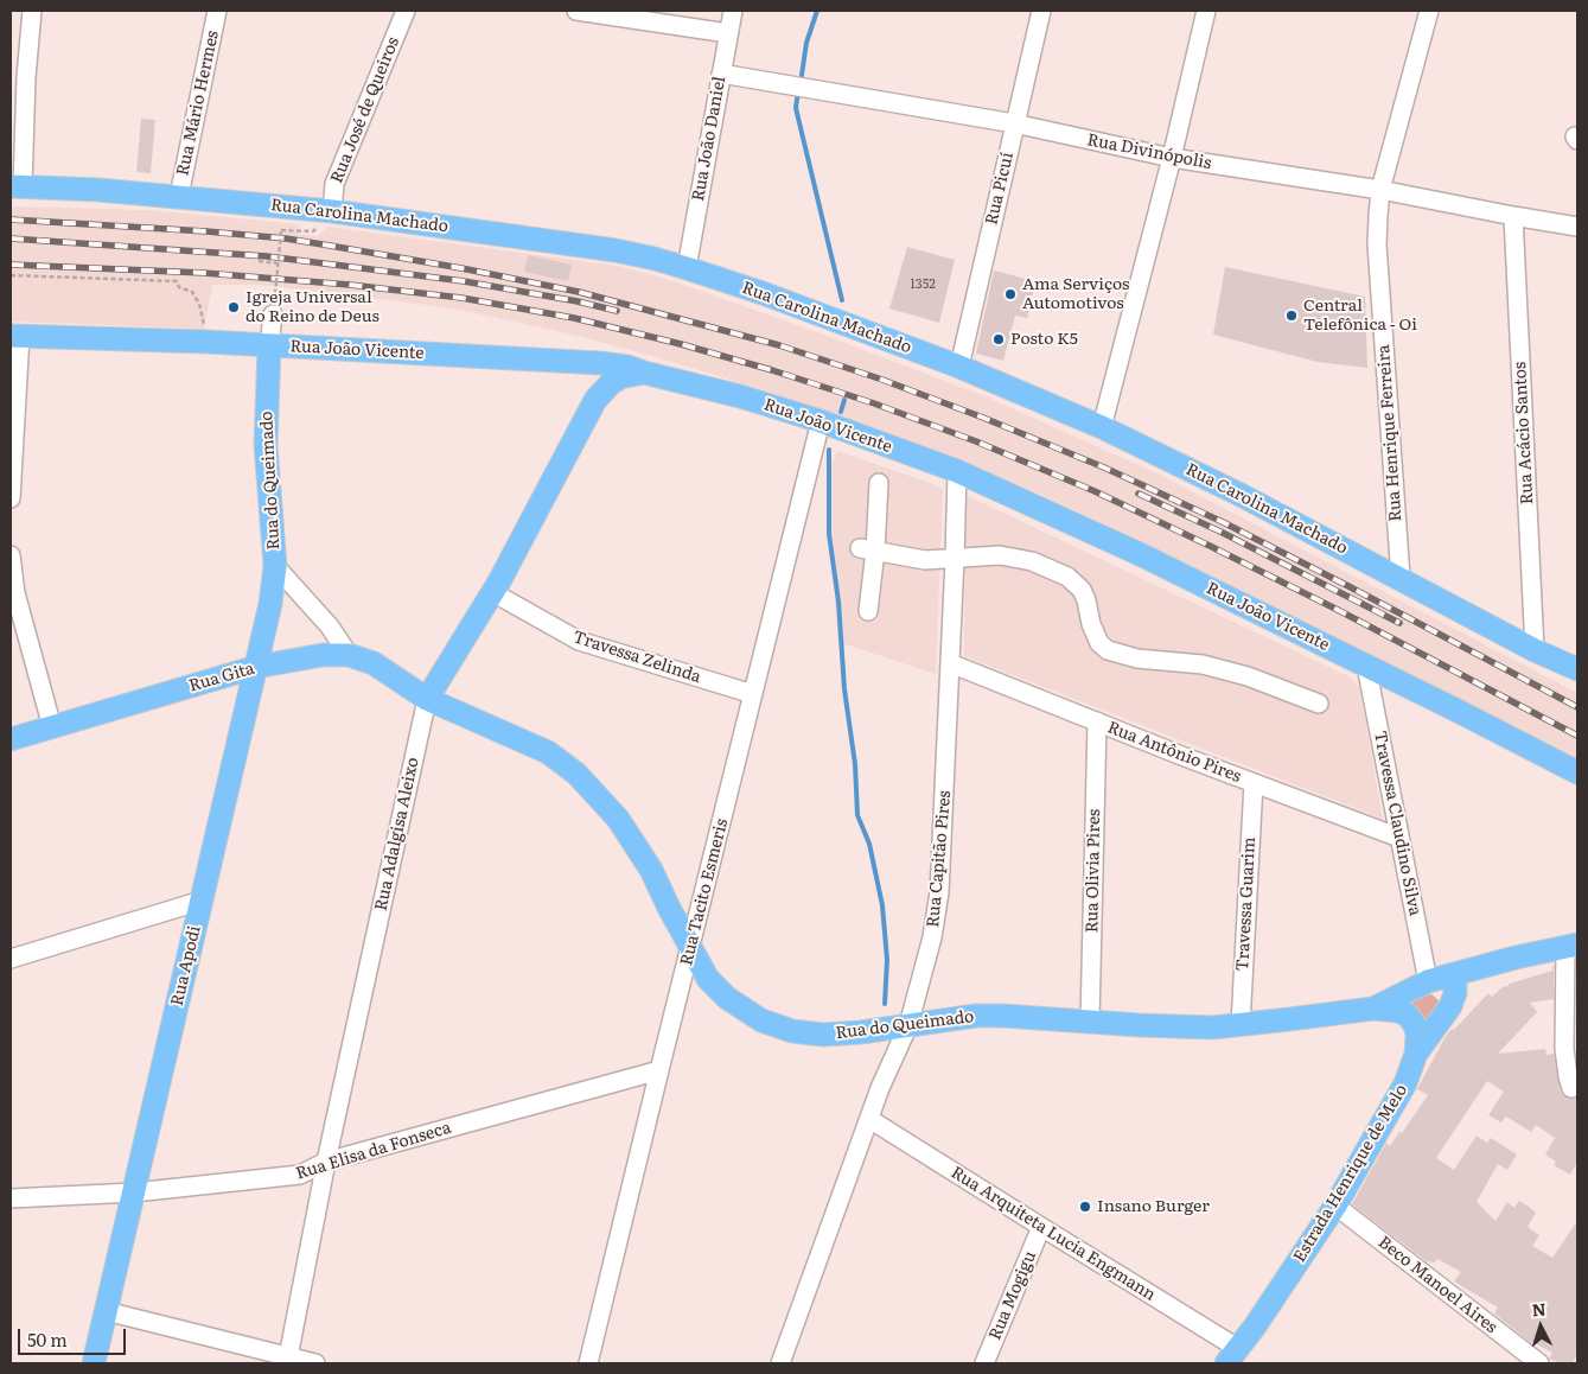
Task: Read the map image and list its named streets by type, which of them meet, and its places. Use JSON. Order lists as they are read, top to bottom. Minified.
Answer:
{"streets":{"main road":["Rua Carolina Machado","Rua João Vicente","Rua do Queimado","Rua Gita","Rua Adalgisa Aleixo","Rua Apodi","Estrada Henrique de Melo"],"street":["Rua Mário Hermes","Rua José de Queiros","Rua João Daniel","Rua Divinópolis","Rua Picuí","Rua Henrique Ferreira","Rua Acácio Santos","Travessa Zelinda","Rua Antônio Pires","Travessa Claudino Silva","Rua Capitão Pires","Rua Olivia Pires","Rua Tacito Esmeris","Travessa Guarim","Rua Elisa da Fonseca","Rua Arquiteta Lucia Engmann","Beco Manoel Aires","Rua Mogigu"]},"crossings":[["Rua Mário Hermes","Rua Carolina Machado"],["Rua José de Queiros","Rua Carolina Machado"],["Rua João Daniel","Rua Divinópolis"],["Rua João Daniel","Rua Carolina Machado"],["Rua Divinópolis","Rua Picuí"],["Rua Divinópolis","Rua Henrique Ferreira"],["Rua Divinópolis","Rua Acácio Santos"],["Rua Picuí","Rua Carolina Machado"],["Rua Carolina Machado","Rua Henrique Ferreira"],["Rua Carolina Machado","Rua Acácio Santos"],["Rua João Vicente","Rua do Queimado"],["Rua João Vicente","Travessa Claudino Silva"],["Rua João Vicente","Rua Adalgisa Aleixo"],["Rua João Vicente","Rua Capitão Pires"],["Rua João Vicente","Rua Tacito Esmeris"],["Rua do Queimado","Rua Gita"],["Rua do Queimado","Travessa Claudino Silva"],["Rua do Queimado","Rua Adalgisa Aleixo"],["Rua do Queimado","Rua Capitão Pires"],["Rua do Queimado","Rua Olivia Pires"],["Rua do Queimado","Rua Tacito Esmeris"],["Rua do Queimado","Travessa Guarim"],["Rua do Queimado","Rua Apodi"],["Rua do Queimado","Estrada Henrique de Melo"],["Travessa Zelinda","Rua Adalgisa Aleixo"],["Travessa Zelinda","Rua Tacito Esmeris"],["Rua Gita","Rua Adalgisa Aleixo"],["Rua Gita","Rua Apodi"],["Rua Antônio Pires","Travessa Claudino Silva"],["Rua Antônio Pires","Rua Capitão Pires"],["Rua Antônio Pires","Rua Olivia Pires"],["Rua Antônio Pires","Travessa Guarim"],["Rua Adalgisa Aleixo","Rua Elisa da Fonseca"],["Rua Capitão Pires","Rua Arquiteta Lucia Engmann"],["Rua Tacito Esmeris","Rua Elisa da Fonseca"],["Rua Apodi","Rua Elisa da Fonseca"],["Estrada Henrique de Melo","Rua Arquiteta Lucia Engmann"],["Estrada Henrique de Melo","Beco Manoel Aires"],["Rua Arquiteta Lucia Engmann","Rua Mogigu"]],"places":["Ama Serviços Automotivos","Igreja Universal do Reino de Deus","Central Telefônica - Oi","Posto K5","Insano Burger"],"house_numbers":["1352"],"scale_bar":"50 m","north":"top"}
